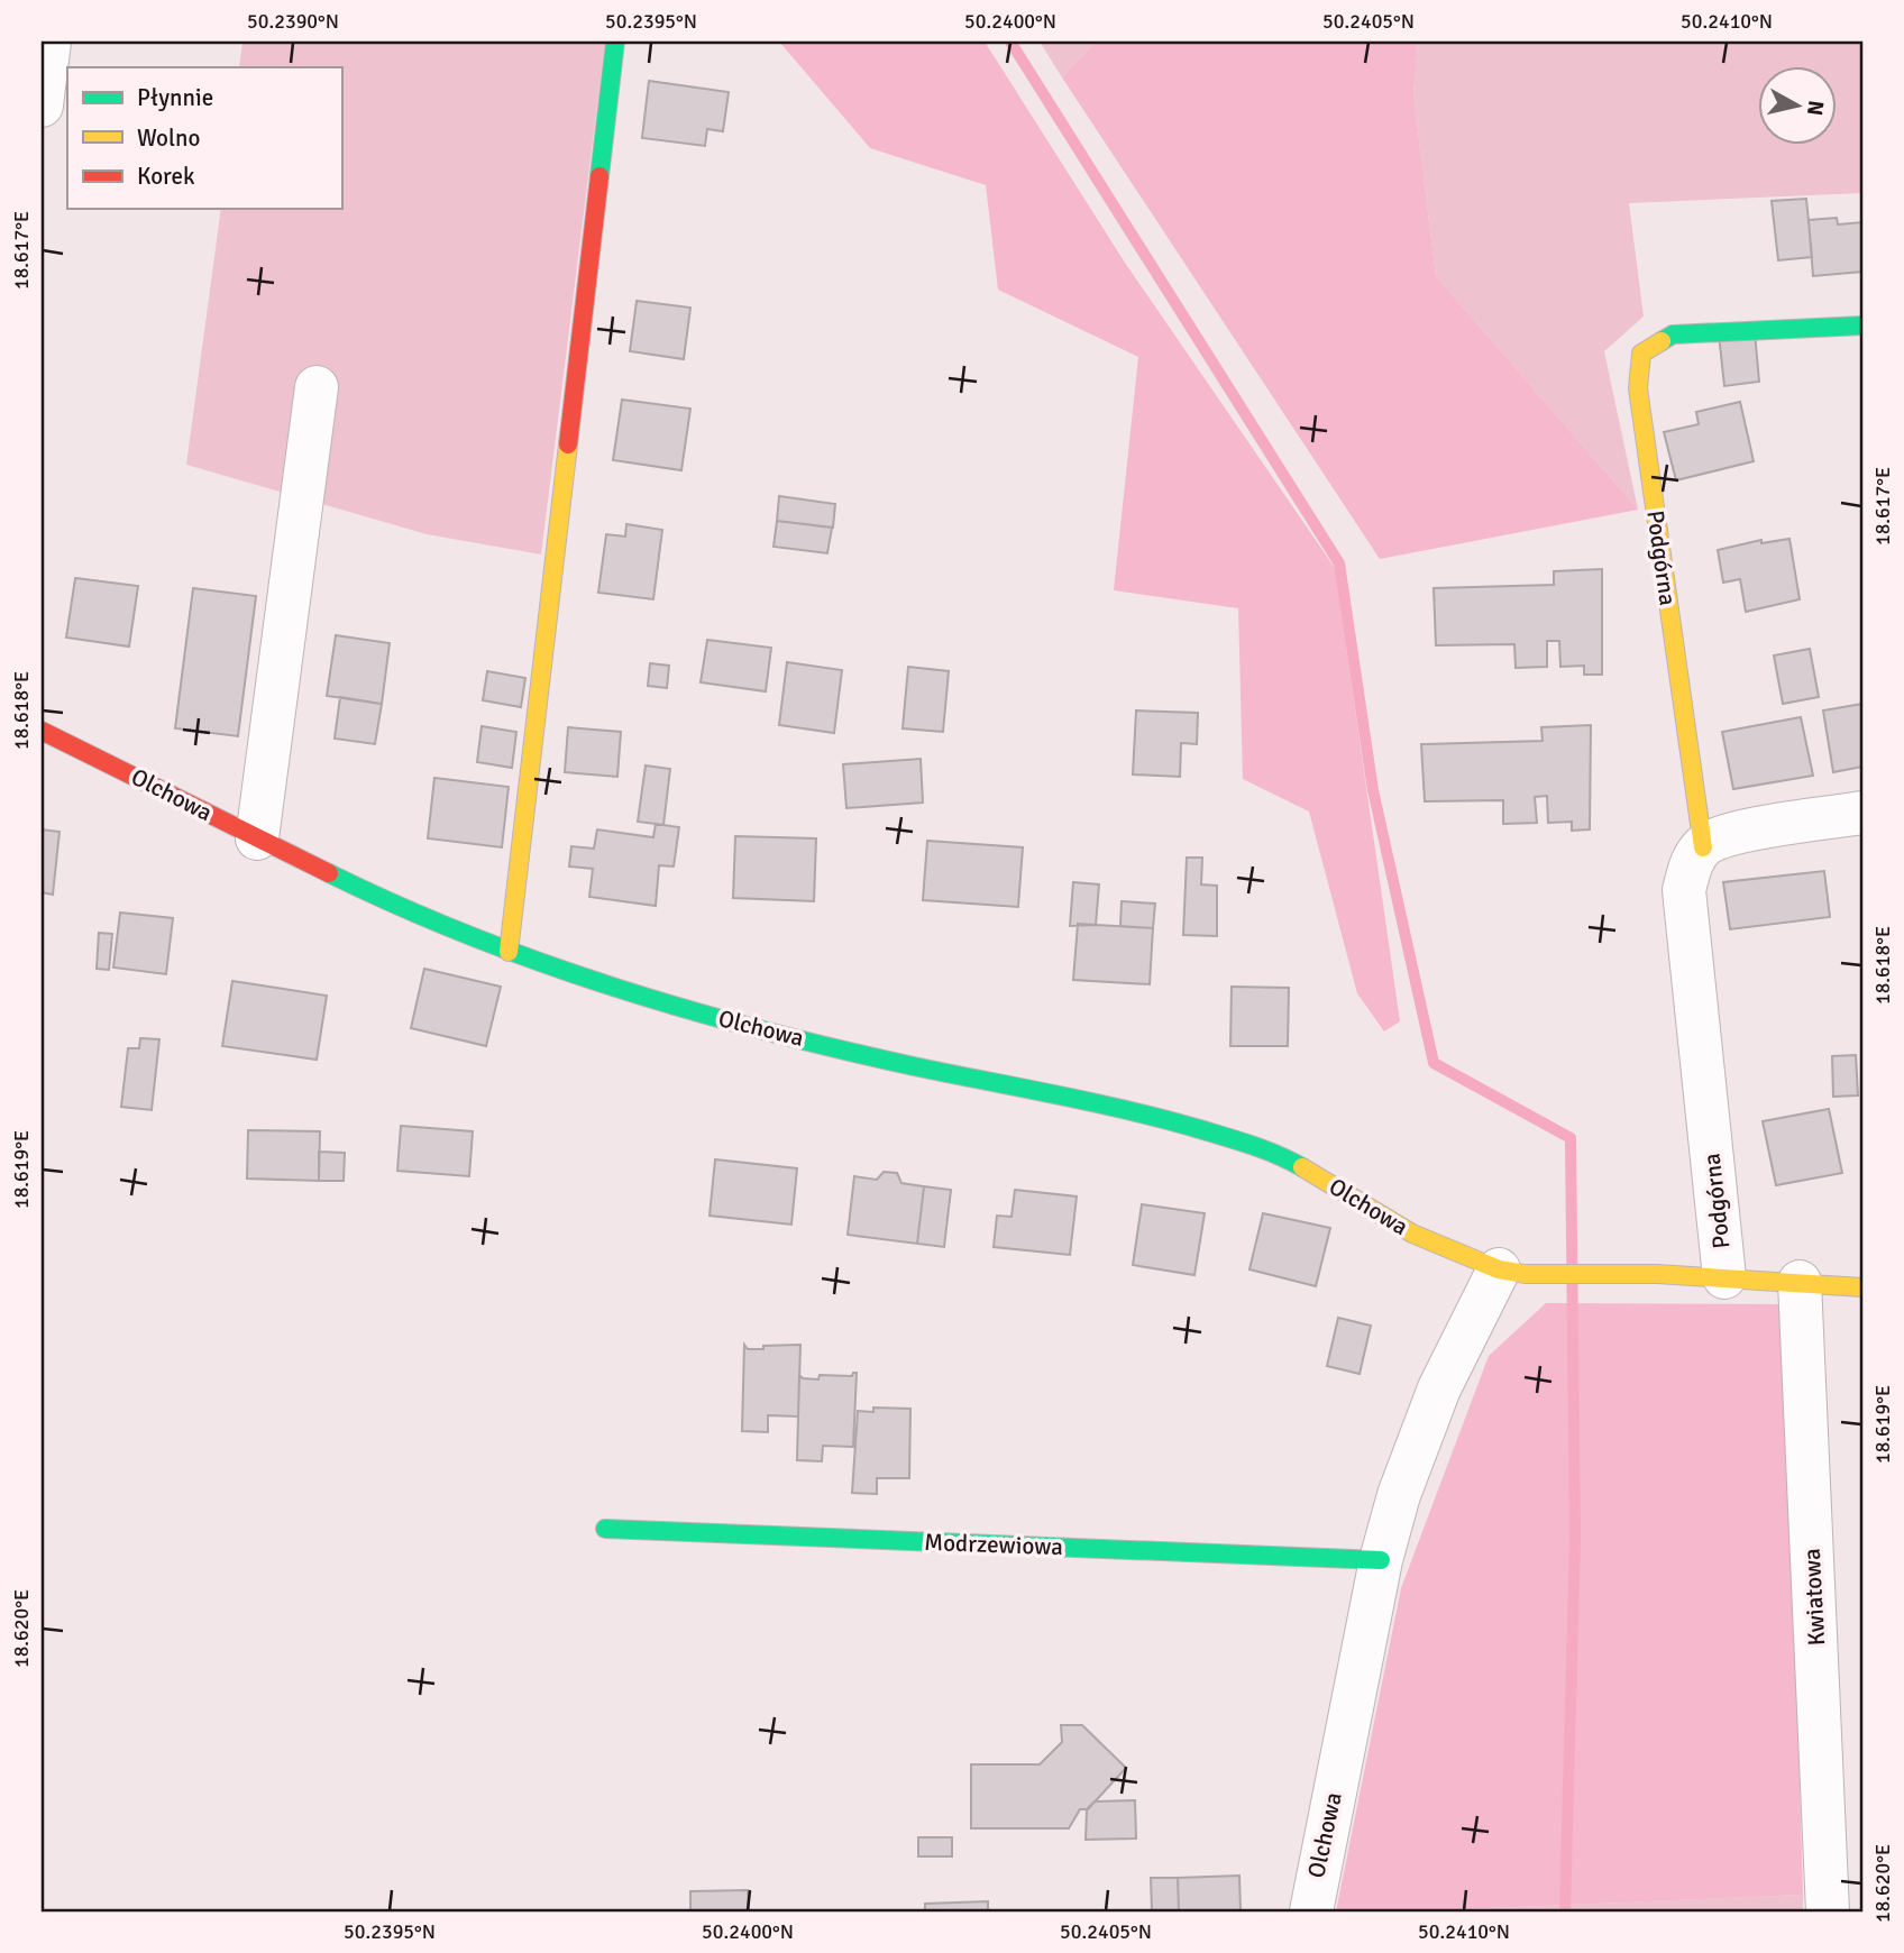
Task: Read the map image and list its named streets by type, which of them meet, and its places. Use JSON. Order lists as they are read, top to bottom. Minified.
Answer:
{"streets":{"street":["Podgórna","Olchowa","Modrzewiowa","Kwiatowa"]},"crossings":[["Podgórna","Olchowa"],["Olchowa","Modrzewiowa"],["Olchowa","Kwiatowa"]],"legend":["Płynnie","Wolno","Korek"],"north":"right","coordinates":["50.2390°N","50.2395°N","50.2400°N","50.2405°N","50.2410°N","18.617°E","18.618°E","18.619°E","18.620°E"]}
